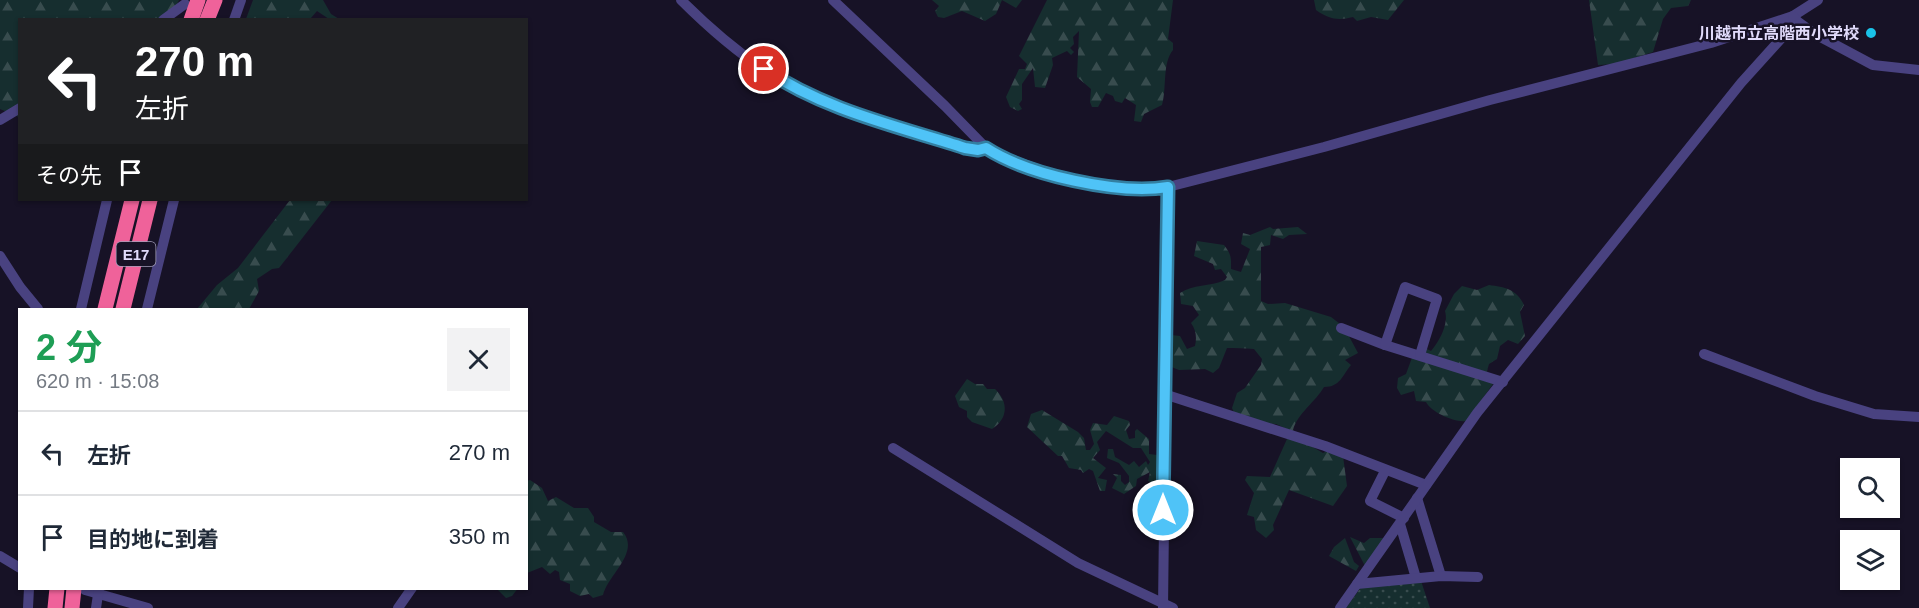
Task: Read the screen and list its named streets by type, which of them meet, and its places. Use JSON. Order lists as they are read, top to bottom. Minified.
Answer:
{"streets":{"highway":["E17"]},"places":["川越市立高階西小学校"],"page":{"turn":["270 m","左折"],"then":"その先","heading":["2 分","620 m · 15:08"],"list":[{"name":"左折","value":"270 m"},{"name":"目的地に到着","value":"350 m"}]}}
